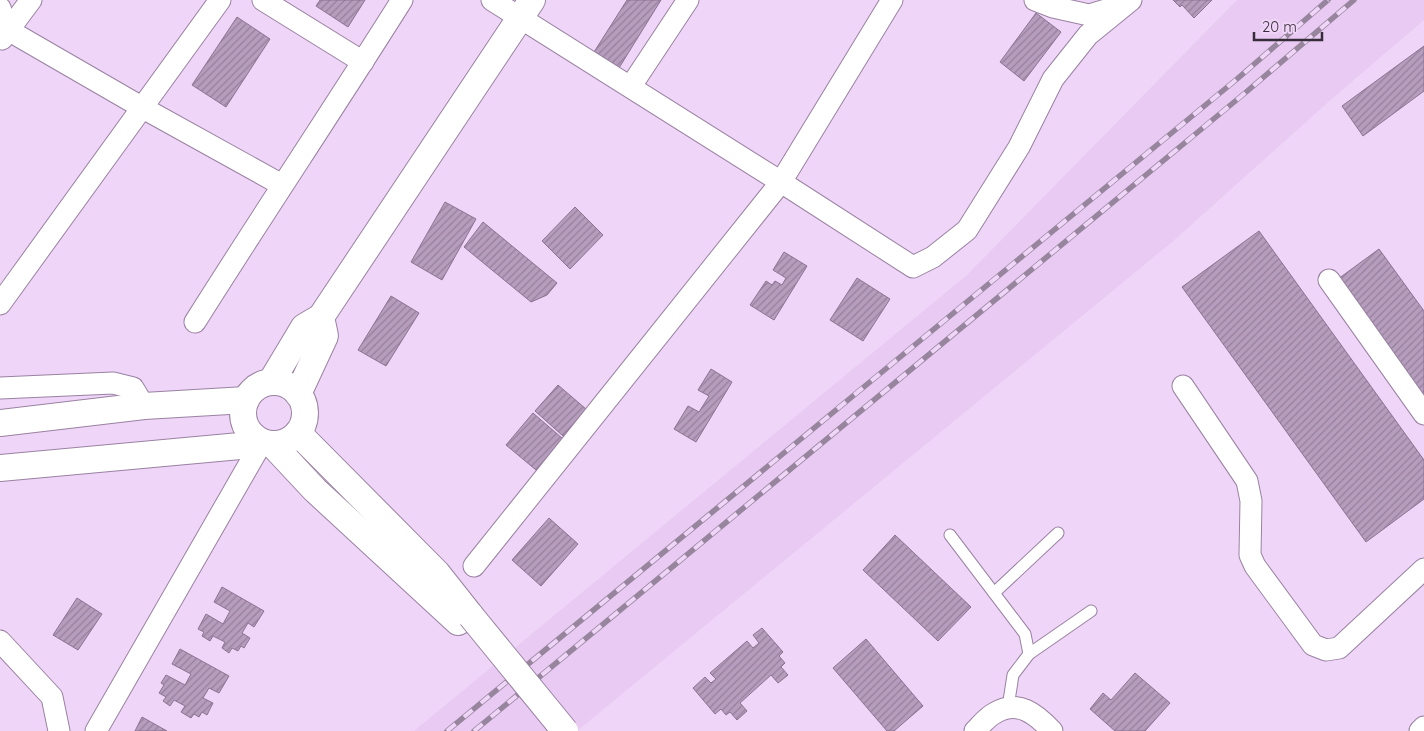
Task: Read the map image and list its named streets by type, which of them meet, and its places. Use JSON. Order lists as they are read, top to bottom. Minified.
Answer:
{"scale_bar":"20 m"}
